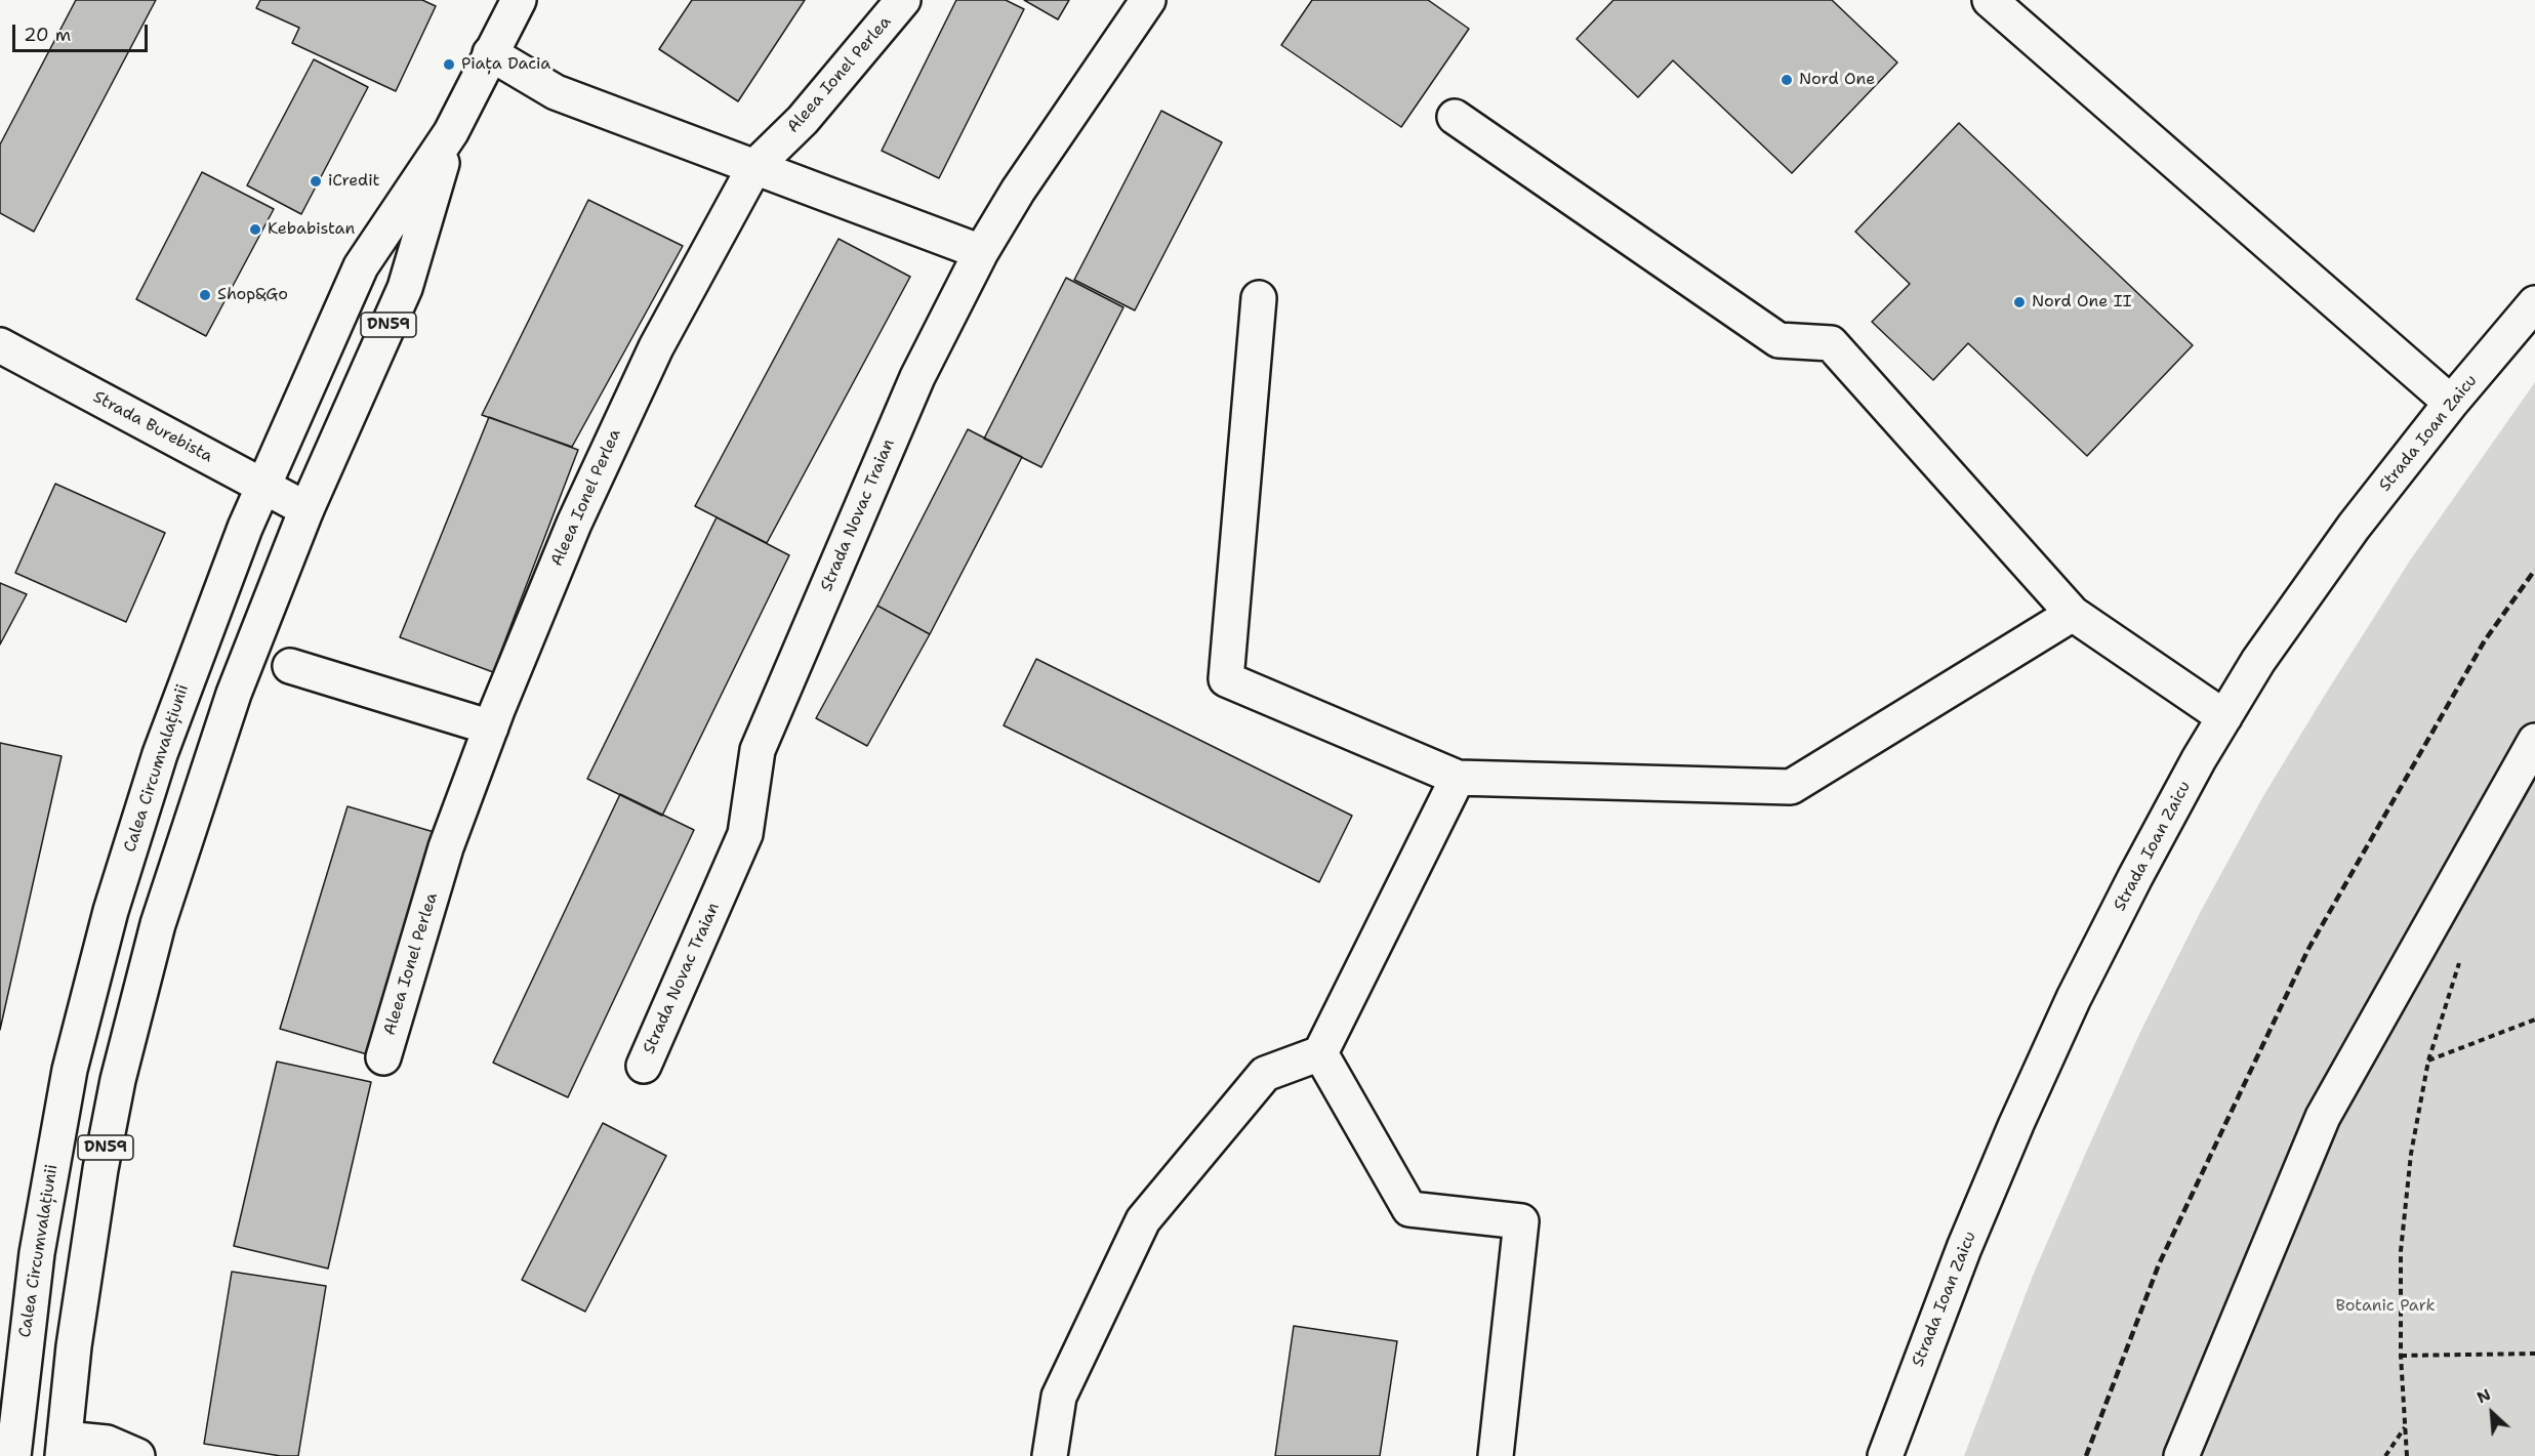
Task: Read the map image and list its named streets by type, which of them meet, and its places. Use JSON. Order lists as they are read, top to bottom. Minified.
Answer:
{"streets":{"main road":["Aleea Ionel Perlea","DN59","Strada Burebista","Strada Ioan Zaicu","Strada Novac Traian","Calea Circumvalațiunii"]},"crossings":[["Strada Burebista","Calea Circumvalațiunii"]],"parks":["Botanic Park"],"places":["Piața Dacia","Nord One","iCredit","Kebabistan","Shop&Go","Nord One II"],"scale_bar":"20 m","north":"top left"}
